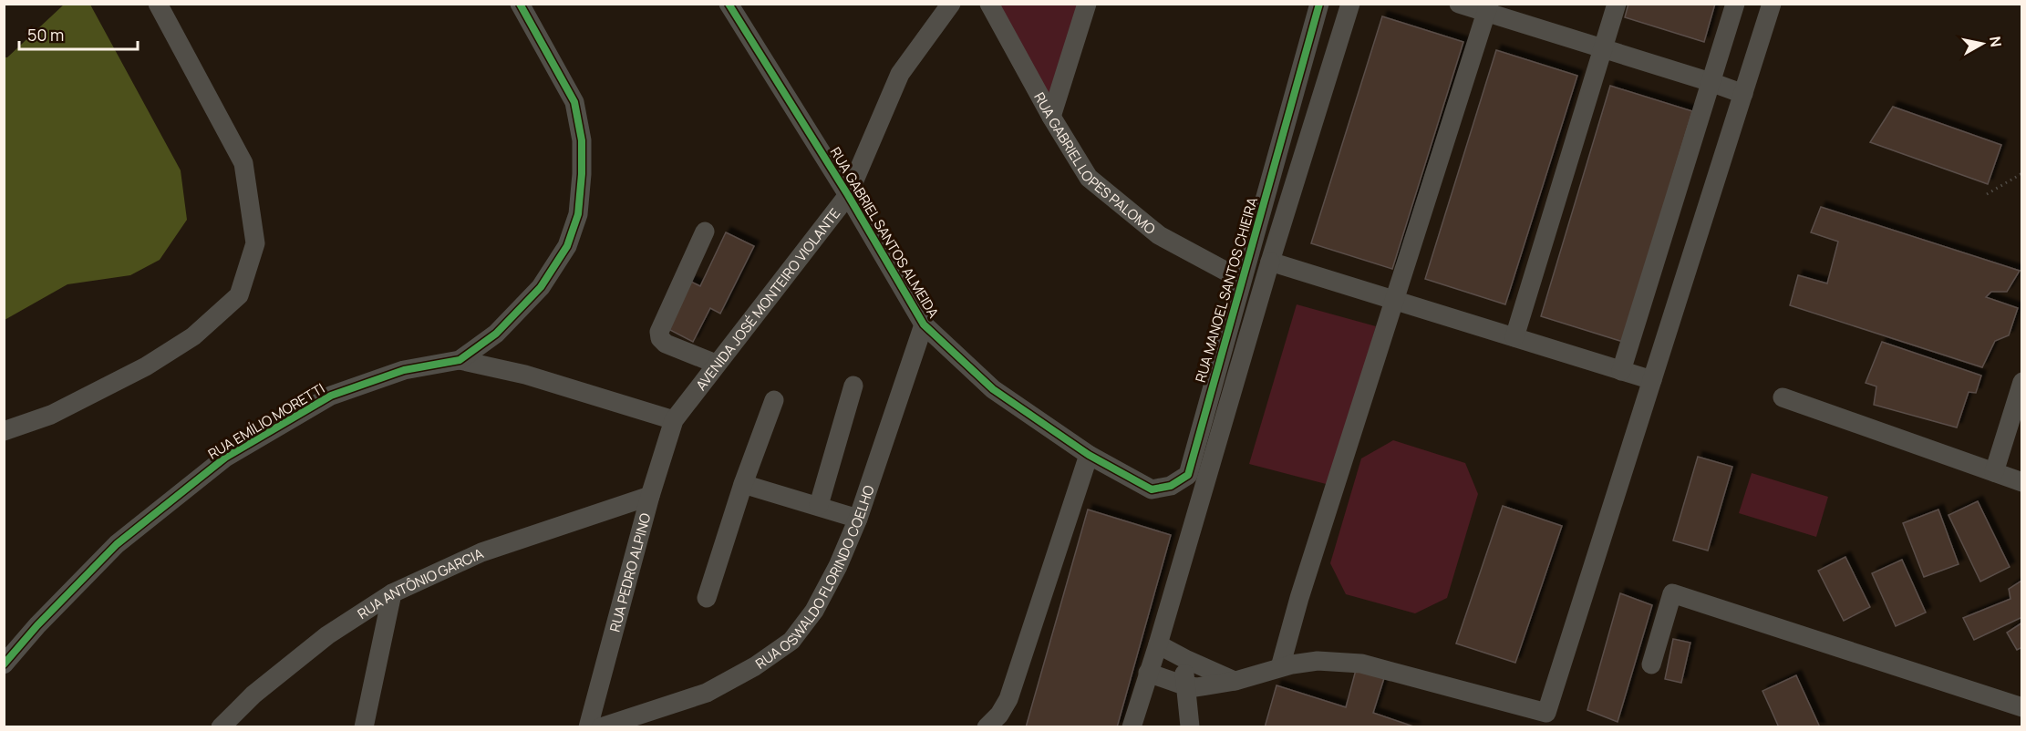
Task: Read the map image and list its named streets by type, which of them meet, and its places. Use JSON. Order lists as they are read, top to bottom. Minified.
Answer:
{"streets":{"street":["RUA GABRIEL LOPES PALOMO","RUA GABRIEL SANTOS ALMEIDA","RUA MANOEL SANTOS CHIEIRA","AVENIDA JOSÉ MONTEIRO VIOLANTE","RUA EMÍLIO MORETTI","RUA PEDRO ALPINO","RUA OSWALDO FLORINDO COELHO","RUA ANTÔNIO GARCIA"]},"crossings":[["RUA GABRIEL LOPES PALOMO","RUA MANOEL SANTOS CHIEIRA"],["RUA GABRIEL SANTOS ALMEIDA","RUA MANOEL SANTOS CHIEIRA"],["RUA GABRIEL SANTOS ALMEIDA","AVENIDA JOSÉ MONTEIRO VIOLANTE"],["RUA GABRIEL SANTOS ALMEIDA","RUA OSWALDO FLORINDO COELHO"],["AVENIDA JOSÉ MONTEIRO VIOLANTE","RUA PEDRO ALPINO"],["RUA PEDRO ALPINO","RUA ANTÔNIO GARCIA"]],"scale_bar":"50 m","north":"right"}
